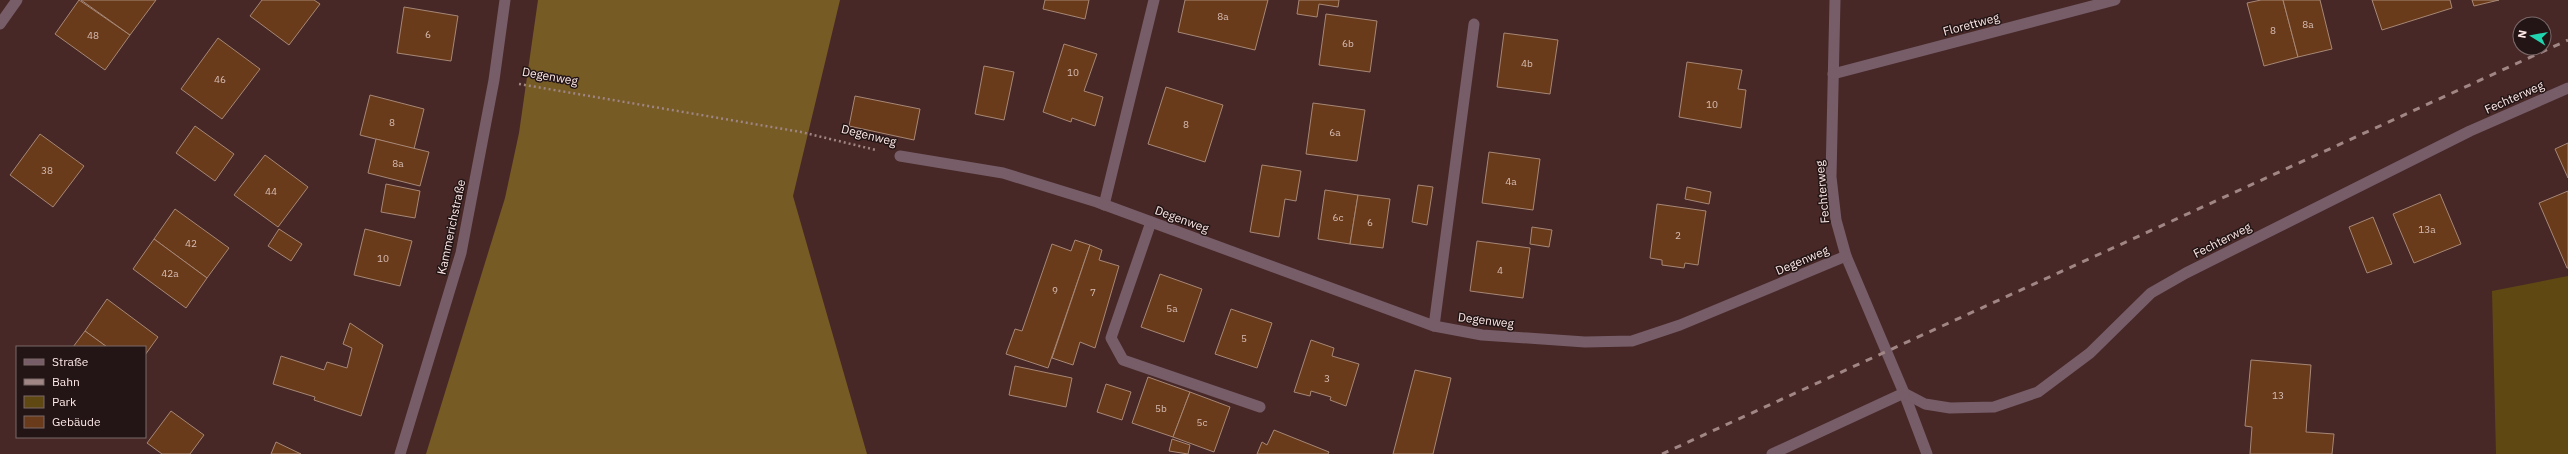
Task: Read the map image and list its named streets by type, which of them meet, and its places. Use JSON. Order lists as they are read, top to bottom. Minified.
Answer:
{"streets":{"street":["Florettweg","Degenweg","Fechterweg","Kammerichstraße"]},"crossings":[["Florettweg","Fechterweg"],["Degenweg","Fechterweg"],["Degenweg","Kammerichstraße"]],"house_numbers":["8a","8a","8","6","48","6b","4b","10","46","10","8","8","6a","8a","38","4a","44","6c","6","13a","2","42","10","4","42a","9","7","5a","5","3","13","5b","5c"],"legend":["Straße","Bahn","Park","Gebäude"],"north":"left"}
